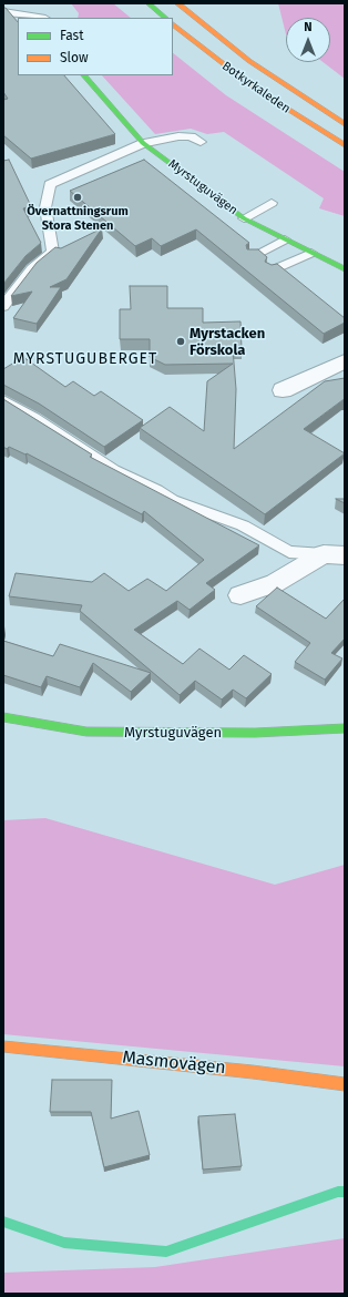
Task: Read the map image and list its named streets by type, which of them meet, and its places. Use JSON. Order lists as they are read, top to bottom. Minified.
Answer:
{"streets":{"street":["Botkyrkaleden","Myrstuguvägen","Masmovägen"]},"districts":["MYRSTUGUBERGET"],"places":["Övernattningsrum Stora Stenen","Myrstacken Förskola"],"legend":["Fast","Slow"],"north":"top"}
